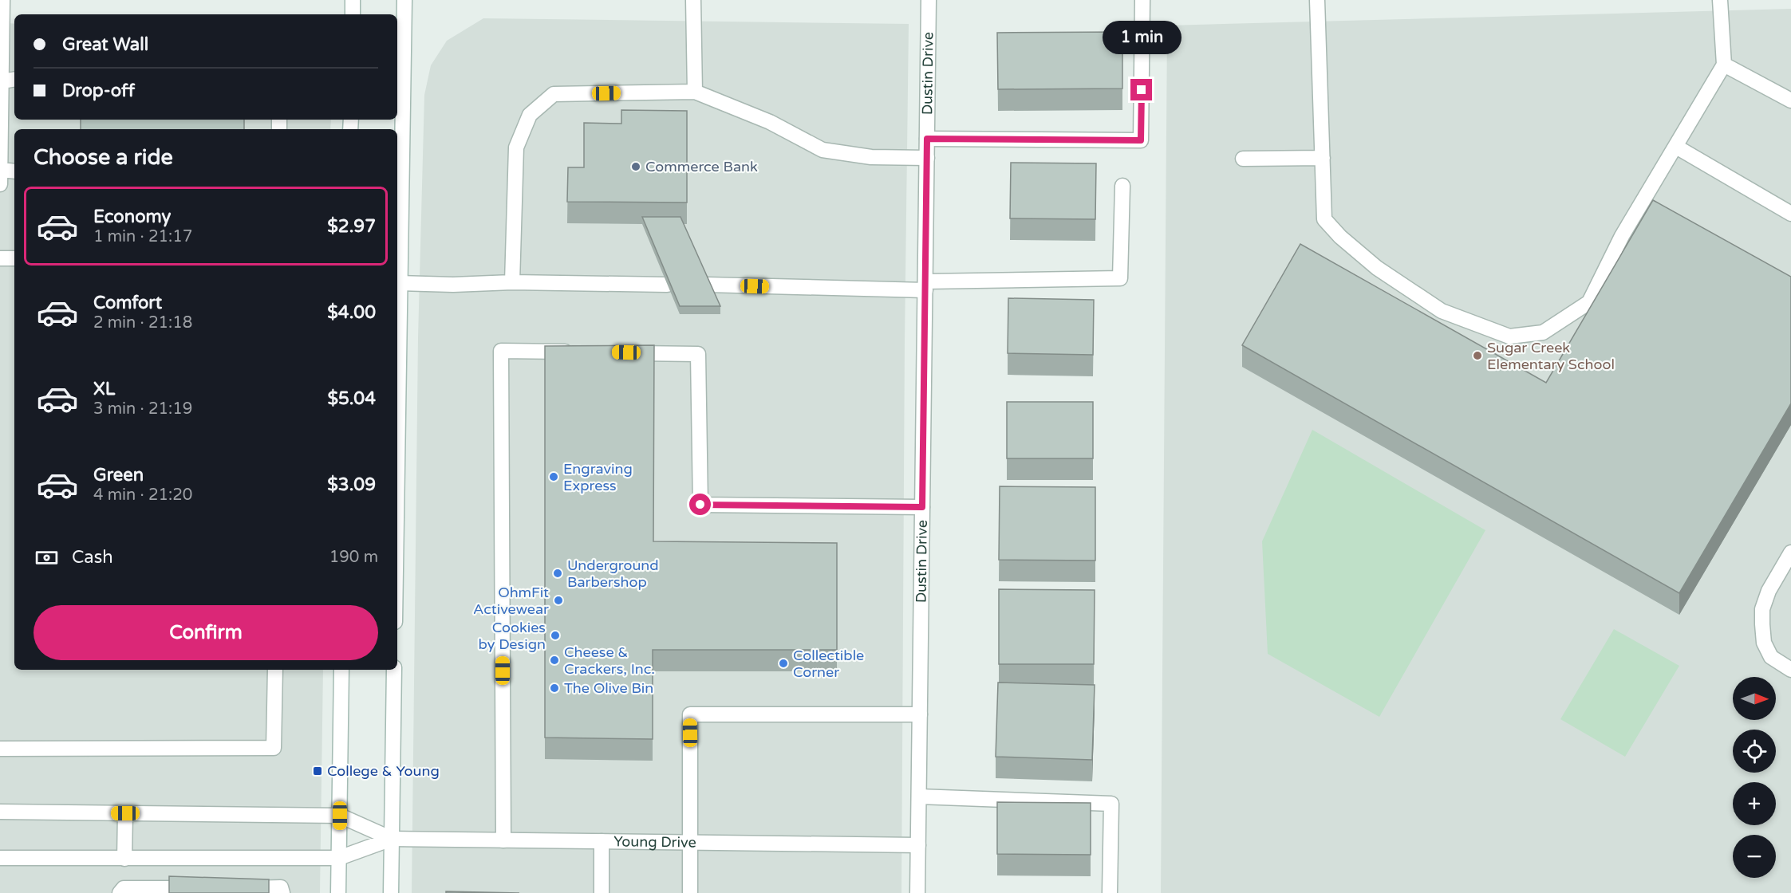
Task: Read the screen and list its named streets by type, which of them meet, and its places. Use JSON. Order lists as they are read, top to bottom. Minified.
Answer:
{"streets":{"street":["Dustin Drive","Young Drive"]},"crossings":[["Dustin Drive","Young Drive"]],"places":{"other":["Commerce Bank","Sugar Creek Elementary School","Engraving Express","Underground Barbershop","OhmFit Activewear","Cookies by Design","Cheese & Crackers, Inc.","Collectible Corner","The Olive Bin"],"transit":["College & Young"]},"north":"right","page":{"banner":["Great Wall","Drop-off"],"bubble":"1 min","heading":"Choose a ride","list":[{"name":"Economy","note":"1 min · 21:17","value":"$2.97"},{"name":"Comfort","note":"2 min · 21:18","value":"$4.00"},{"name":"XL","note":"3 min · 21:19","value":"$5.04"},{"name":"Green","note":"4 min · 21:20","value":"$3.09"}],"pay":["Cash","190 m"],"buttons":"Confirm","map_buttons":["+","−"]}}
